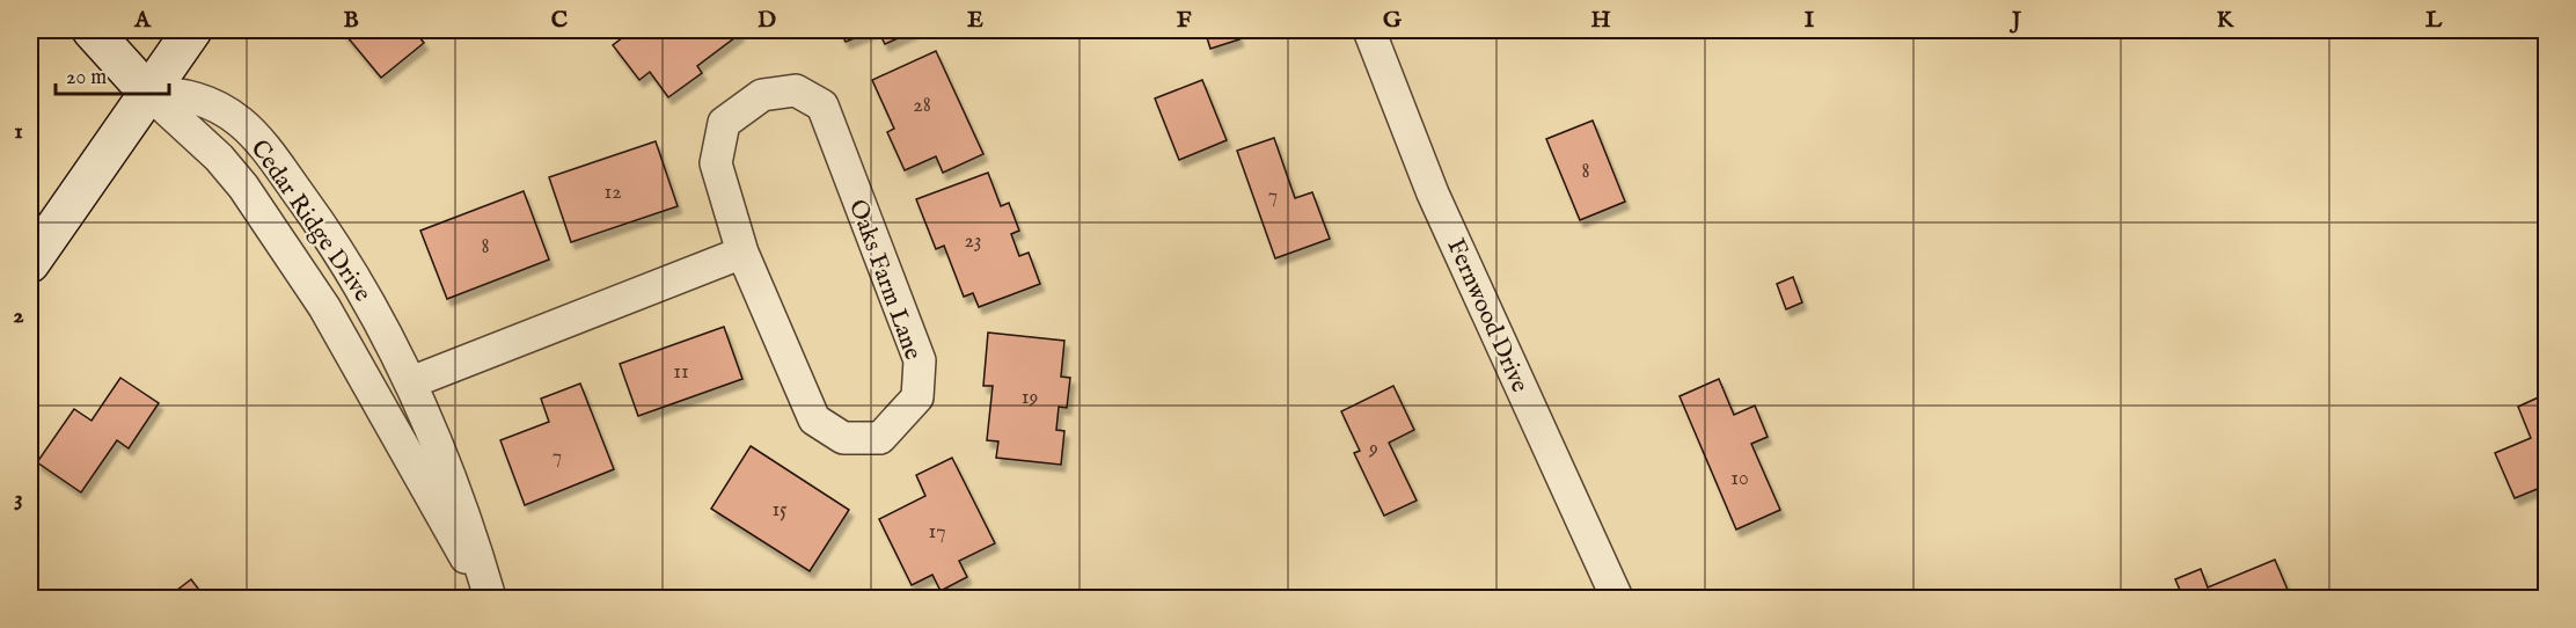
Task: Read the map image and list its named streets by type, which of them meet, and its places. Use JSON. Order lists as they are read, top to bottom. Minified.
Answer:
{"streets":{"street":["Cedar Ridge Drive","Oaks Farm Lane","Fernwood Drive"]},"house_numbers":["28","8","12","7","23","8","11","19","9","7","10","15","17"],"scale_bar":"20 m","grid":{"columns":["A","B","C","D","E","F","G","H","I","J","K","L"],"rows":["1","2","3"]}}
